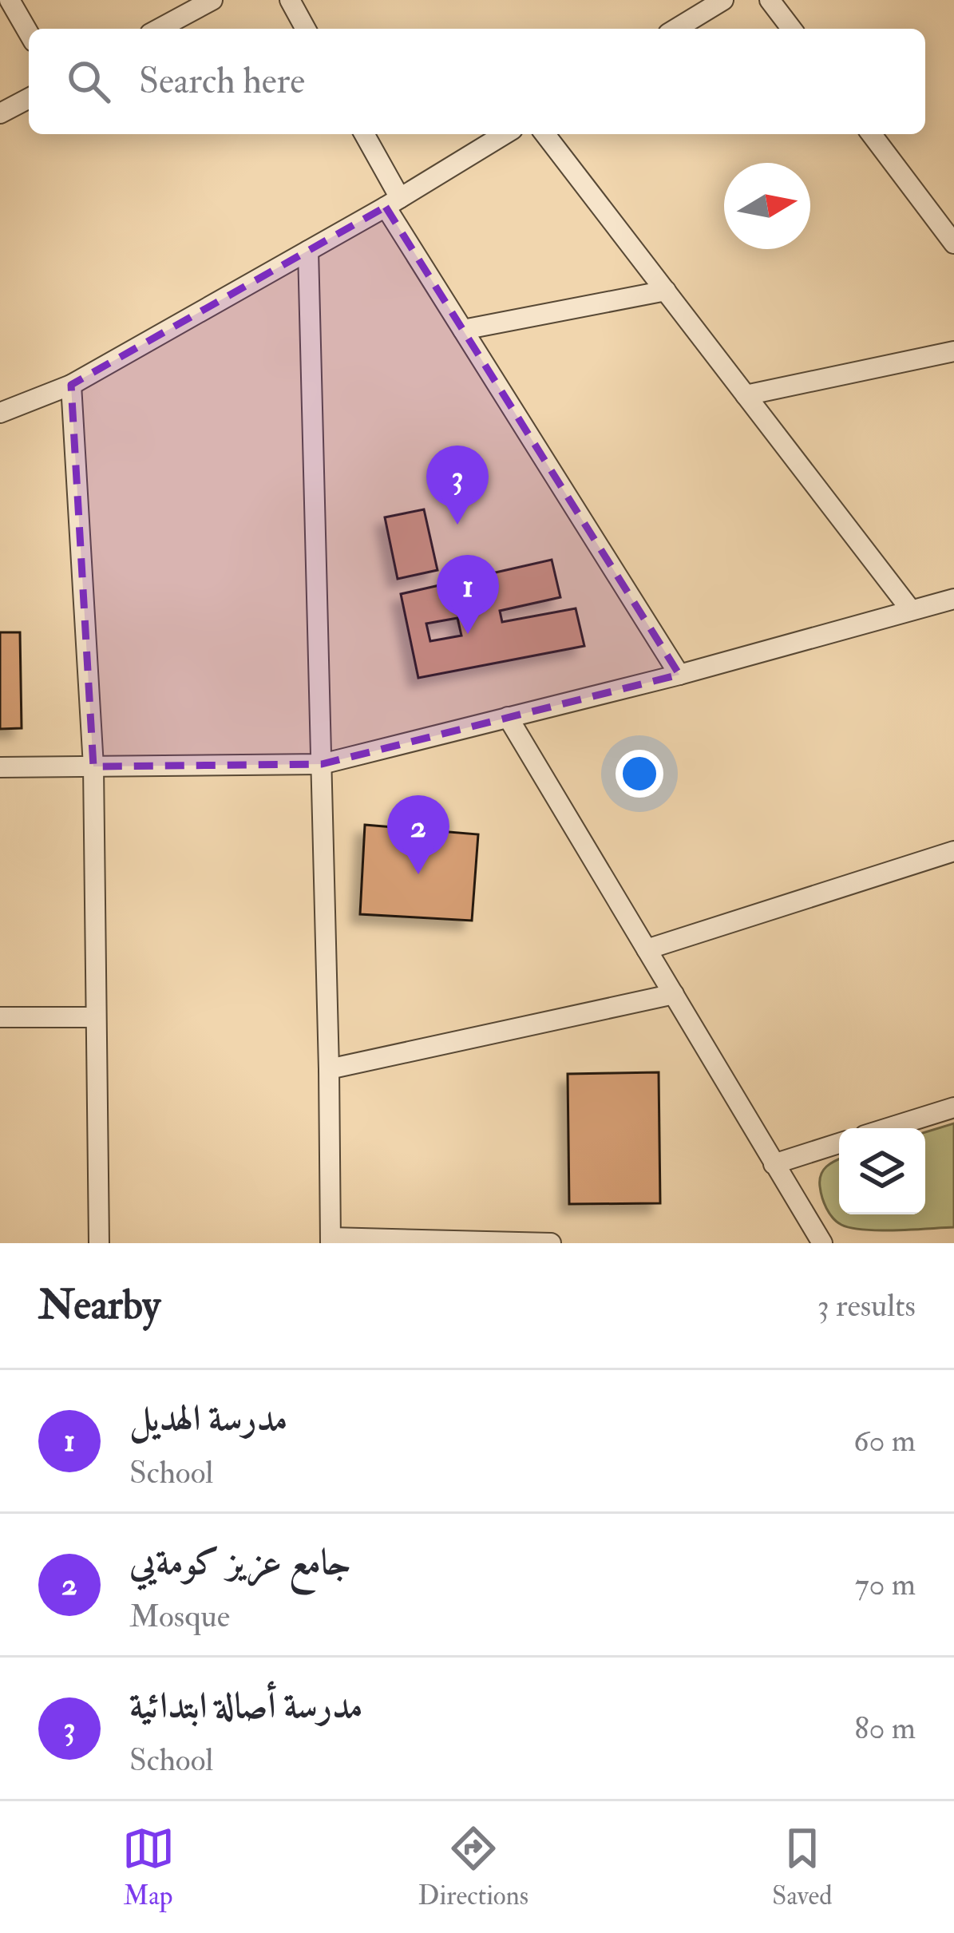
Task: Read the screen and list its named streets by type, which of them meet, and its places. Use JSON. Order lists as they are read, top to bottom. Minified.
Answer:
{"north":"right","page":{"search":"Search here","pins":["3","1","2"],"heading":["Nearby","3 results"],"list":[{"mark":"1","name":"مدرسة الهديل","note":"School","value":"60 m"},{"mark":"2","name":"جامع عزيز كومةيي","note":"Mosque","value":"70 m"},{"mark":"3","name":"مدرسة أصالة ابتدائية","note":"School","value":"80 m"}],"nav":["Map","Directions","Saved"]}}
